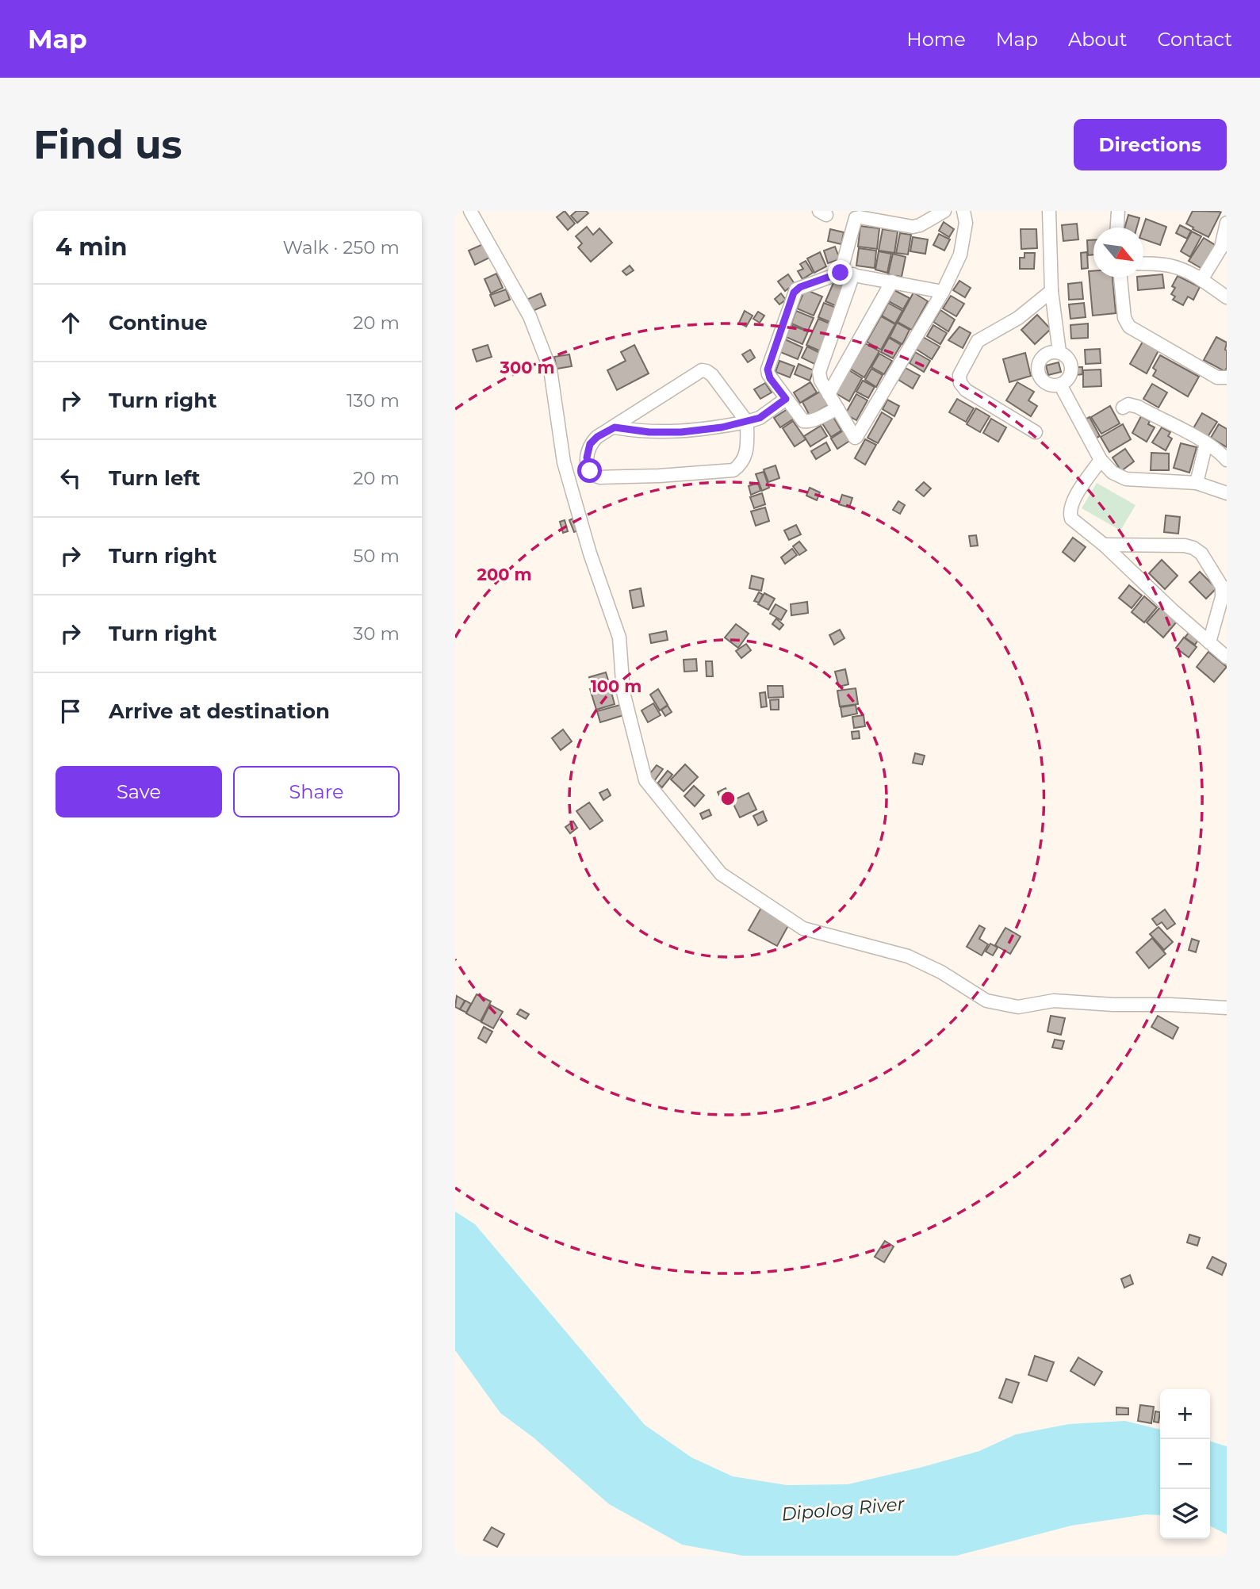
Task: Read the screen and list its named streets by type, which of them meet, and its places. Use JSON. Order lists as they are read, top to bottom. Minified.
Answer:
{"water":["Dipolog River"],"north":"bottom right","page":{"header":"Map","nav":["Home","Map","About","Contact"],"buttons":["Directions",["Save","Share"]],"title":"Find us","heading":["4 min","Walk · 250 m"],"list":[["Continue","20 m"],["Turn right","130 m"],["Turn left","20 m"],["Turn right","50 m"],["Turn right","30 m"],"Arrive at destination"],"map_buttons":["+","−"]},"rings":["300 m","200 m","100 m"]}
